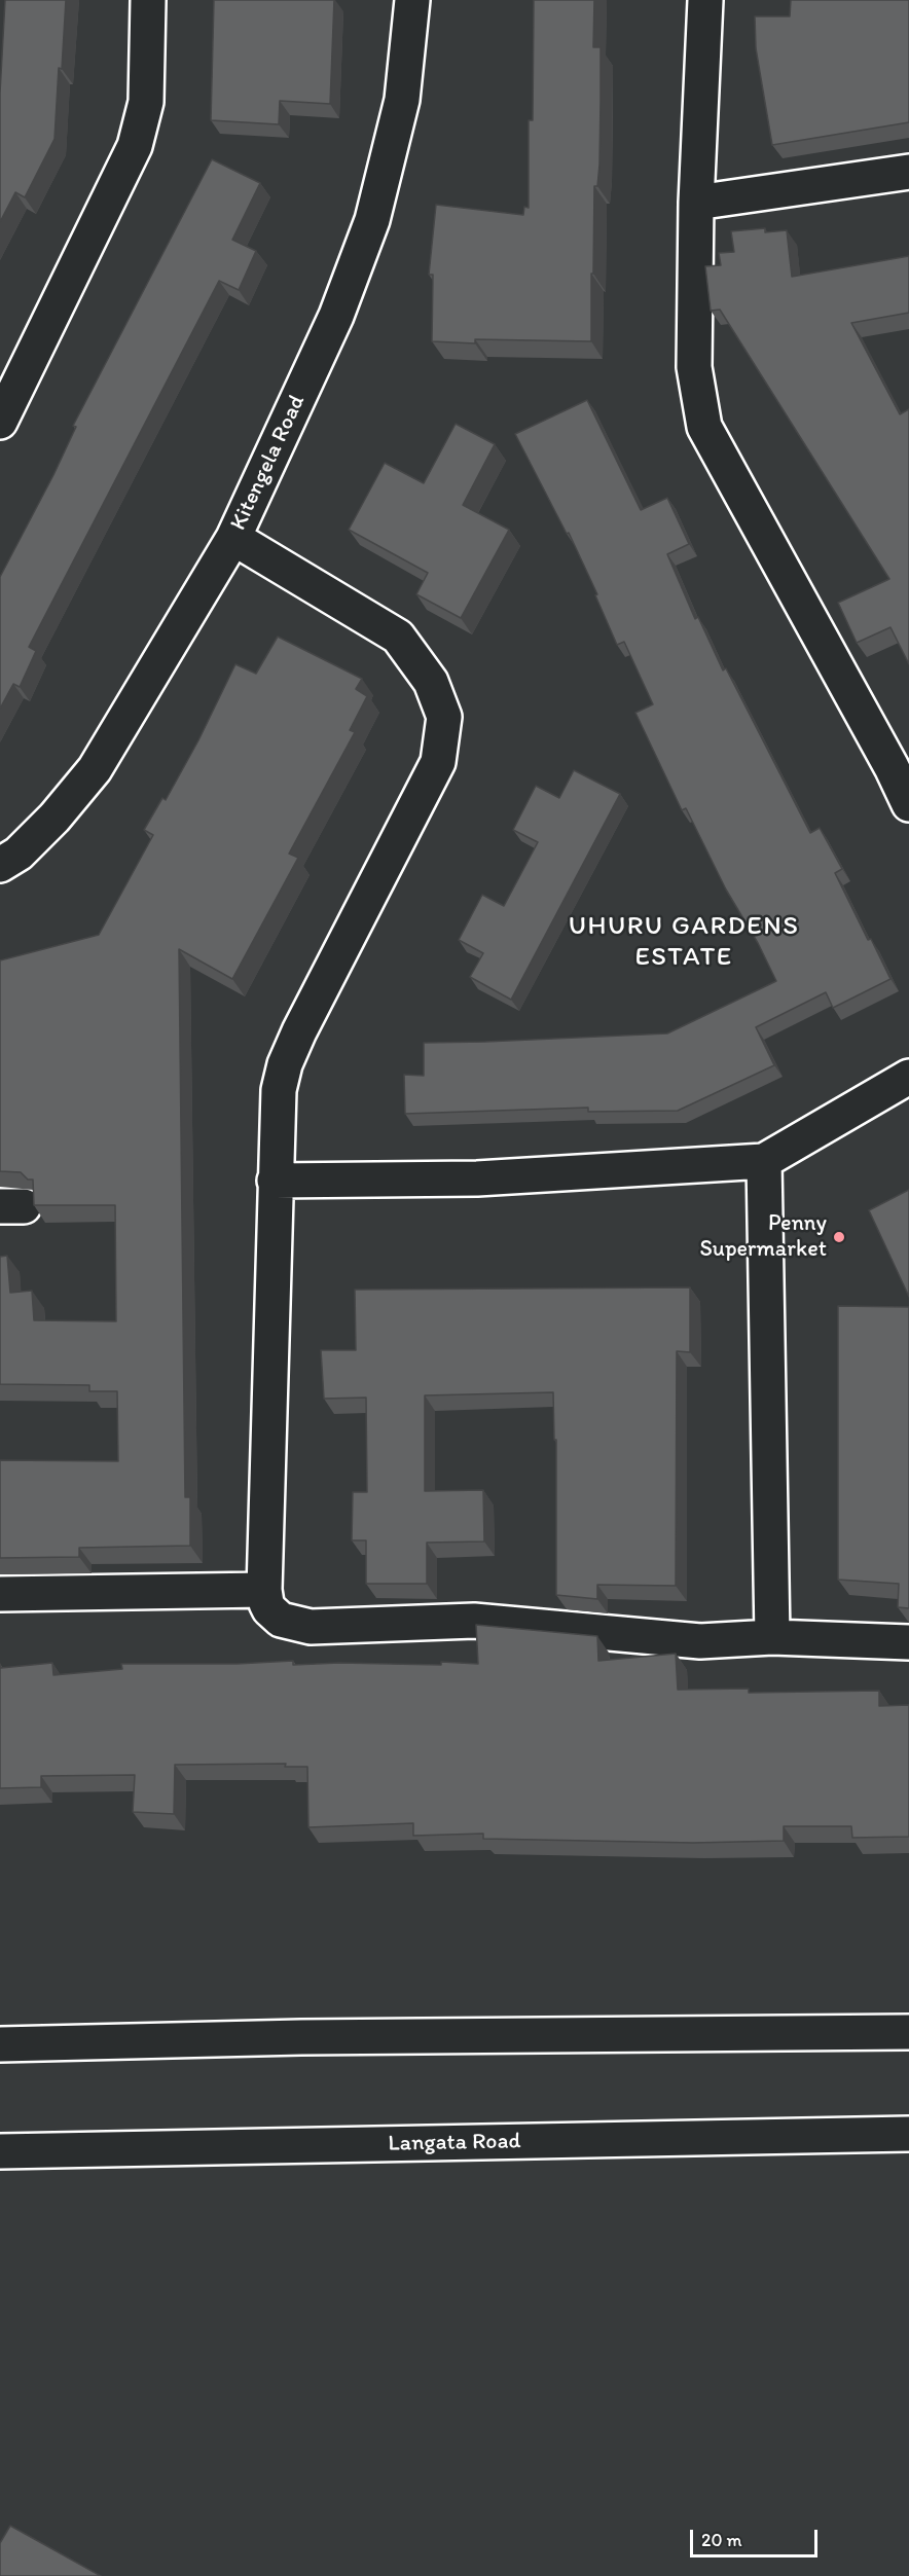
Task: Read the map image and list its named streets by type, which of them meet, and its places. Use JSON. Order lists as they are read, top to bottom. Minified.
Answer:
{"streets":{"street":["Kitengela Road","Langata Road"]},"districts":["UHURU GARDENS ESTATE"],"places":["Penny Supermarket"],"scale_bar":"20 m"}
